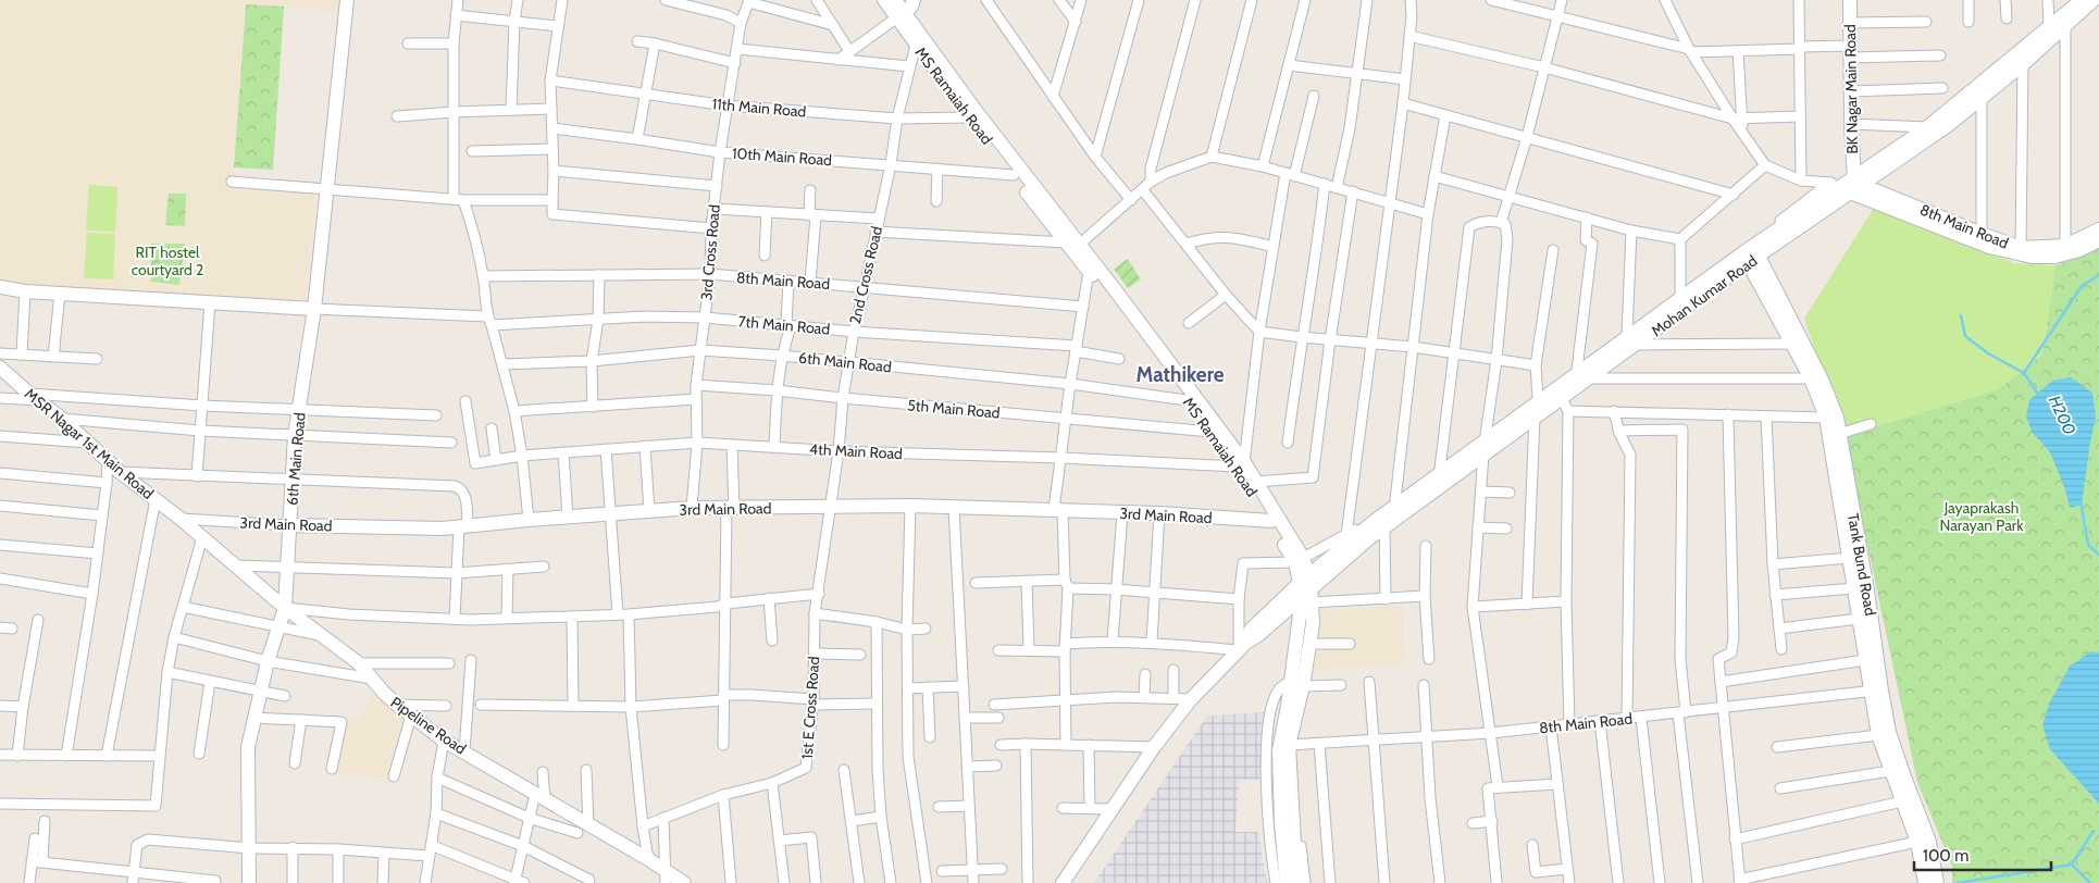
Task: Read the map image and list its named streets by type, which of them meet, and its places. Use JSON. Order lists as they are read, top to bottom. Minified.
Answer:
{"streets":{"street":["BK Nagar Main Road","MS Ramaiah Road","11th Main Road","10th Main Road","8th Main Road","3rd Cross Road","2nd Cross Road","Mohan Kumar Road","7th Main Road","6th Main Road","5th Main Road","MSR Nagar 1st Main Road","4th Main Road","3rd Main Road","Tank Bund Road","1st E Cross Road","Pipeline Road"]},"crossings":[["BK Nagar Main Road","8th Main Road"],["BK Nagar Main Road","Mohan Kumar Road"],["MS Ramaiah Road","11th Main Road"],["MS Ramaiah Road","10th Main Road"],["MS Ramaiah Road","8th Main Road"],["MS Ramaiah Road","2nd Cross Road"],["MS Ramaiah Road","Mohan Kumar Road"],["MS Ramaiah Road","6th Main Road"],["MS Ramaiah Road","5th Main Road"],["MS Ramaiah Road","4th Main Road"],["MS Ramaiah Road","3rd Main Road"],["11th Main Road","3rd Cross Road"],["11th Main Road","2nd Cross Road"],["10th Main Road","3rd Cross Road"],["10th Main Road","2nd Cross Road"],["8th Main Road","3rd Cross Road"],["8th Main Road","2nd Cross Road"],["8th Main Road","Mohan Kumar Road"],["8th Main Road","Tank Bund Road"],["3rd Cross Road","7th Main Road"],["3rd Cross Road","6th Main Road"],["3rd Cross Road","5th Main Road"],["3rd Cross Road","4th Main Road"],["3rd Cross Road","3rd Main Road"],["2nd Cross Road","7th Main Road"],["2nd Cross Road","6th Main Road"],["2nd Cross Road","5th Main Road"],["2nd Cross Road","4th Main Road"],["2nd Cross Road","3rd Main Road"],["2nd Cross Road","1st E Cross Road"],["Mohan Kumar Road","Tank Bund Road"],["7th Main Road","6th Main Road"],["6th Main Road","3rd Main Road"],["6th Main Road","Pipeline Road"],["MSR Nagar 1st Main Road","3rd Main Road"],["MSR Nagar 1st Main Road","Pipeline Road"],["3rd Main Road","1st E Cross Road"],["3rd Main Road","Pipeline Road"]],"districts":["Mathikere"],"water":["H200"],"parks":["RIT hostel courtyard 2","Jayaprakash Narayan Park"],"scale_bar":"100 m"}
